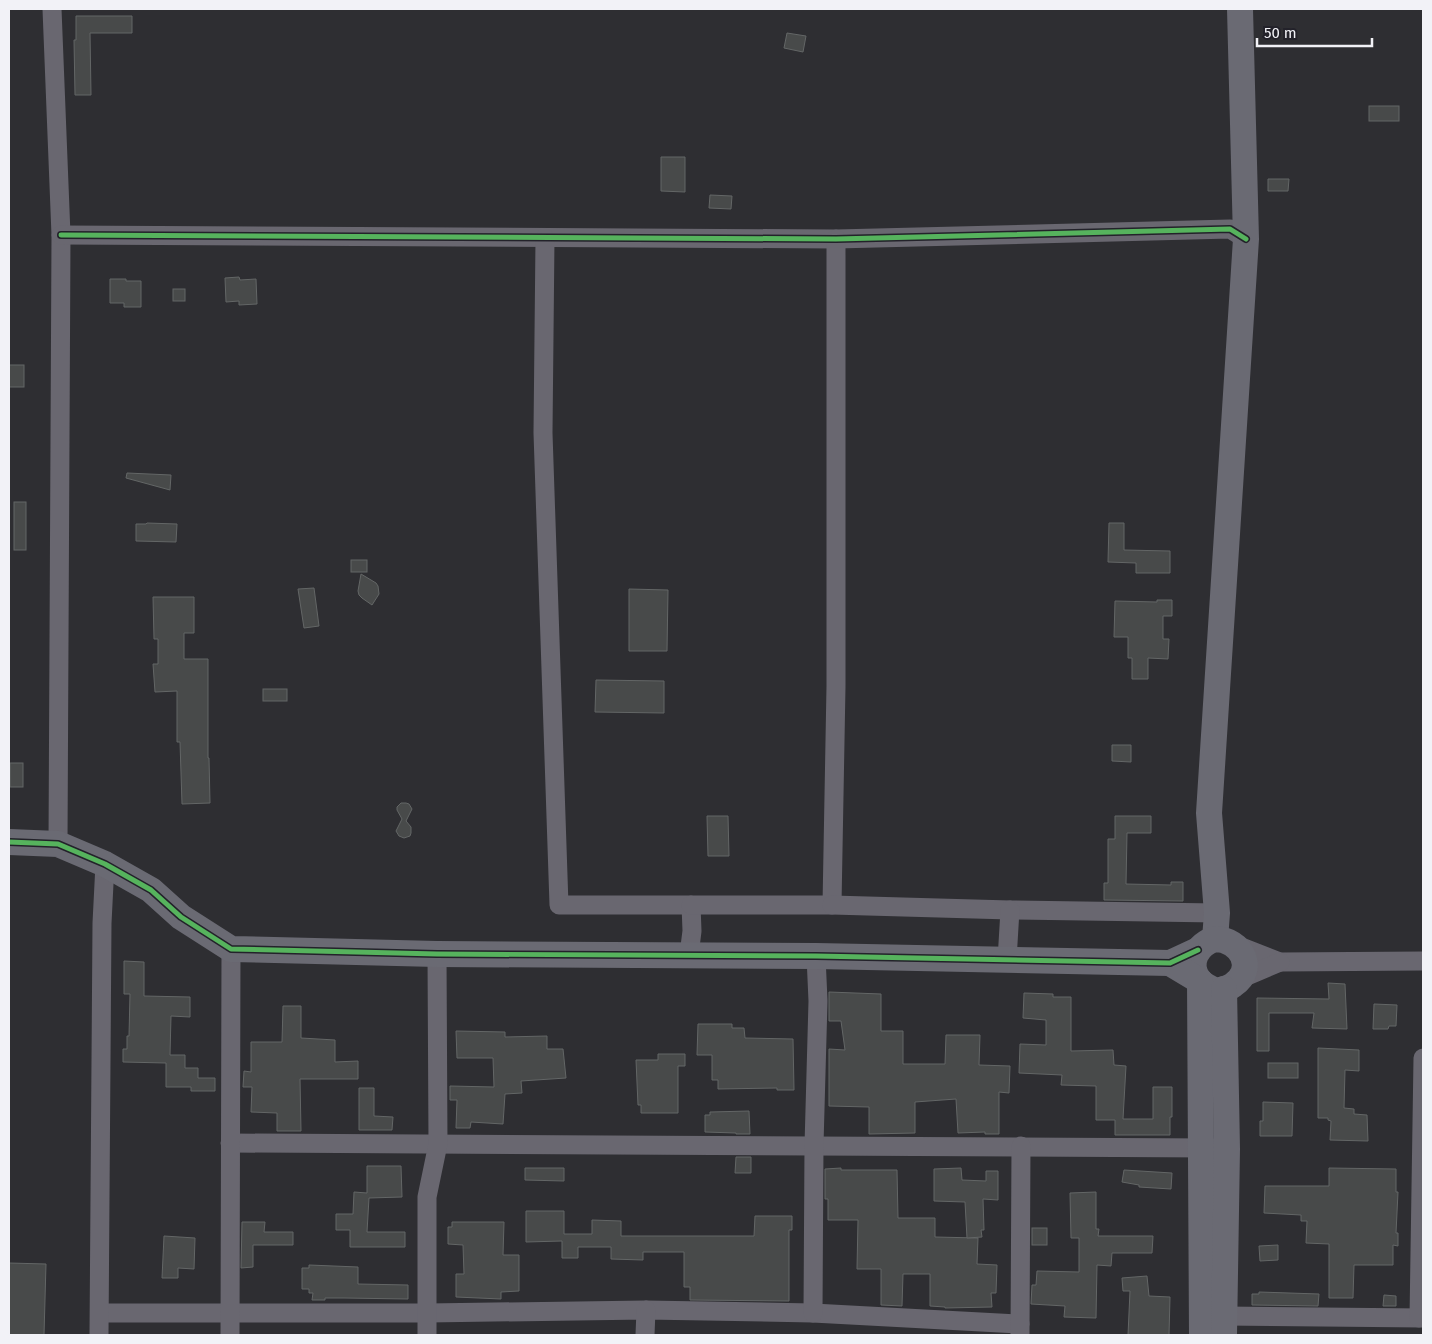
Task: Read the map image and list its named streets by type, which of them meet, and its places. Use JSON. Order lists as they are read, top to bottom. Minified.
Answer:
{"scale_bar":"50 m"}
